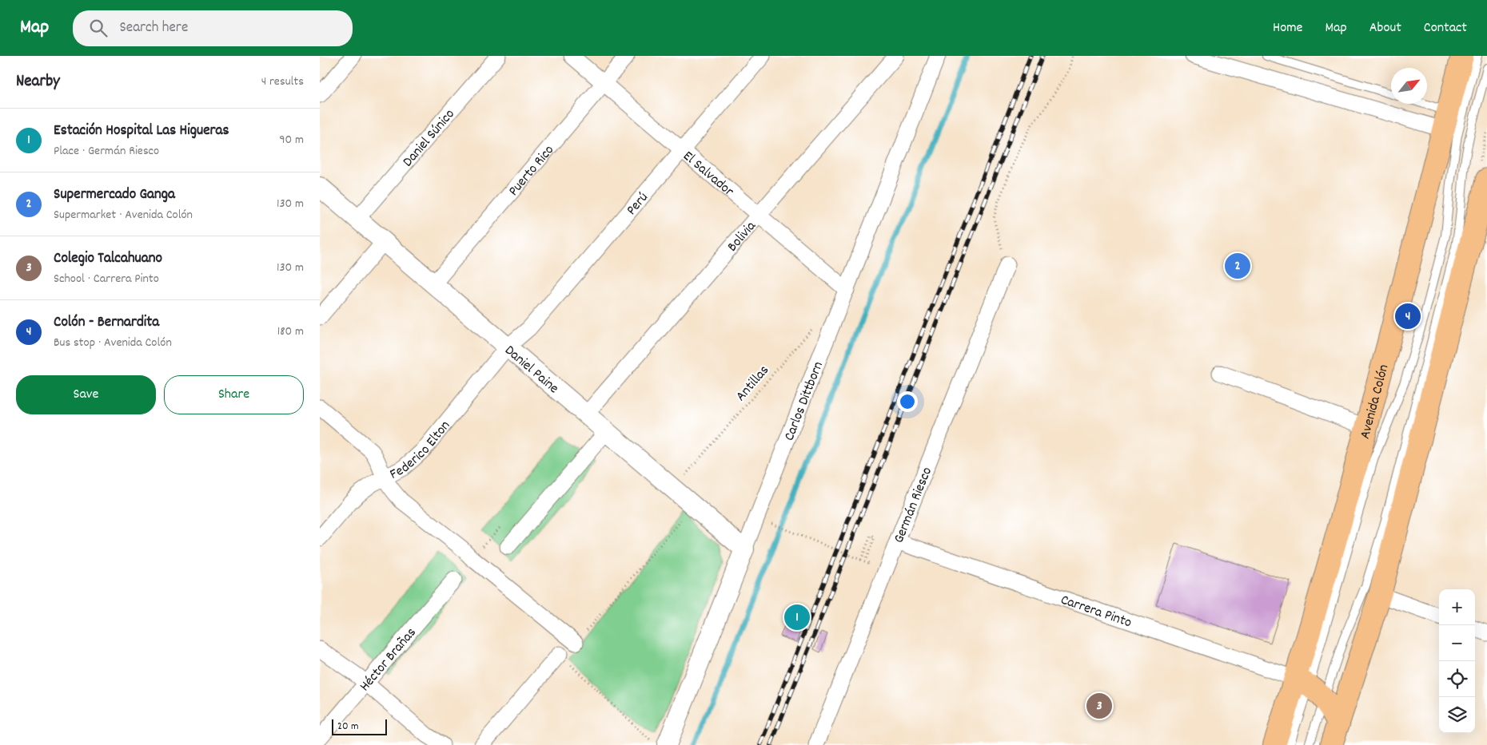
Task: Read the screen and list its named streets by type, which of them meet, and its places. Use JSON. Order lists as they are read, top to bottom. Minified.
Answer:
{"streets":{"main road":["Avenida Colón"],"street":["Daniel Súnico","Puerto Rico","El Salvador","Perú","Bolivia","Daniel Paine","Carlos Dittborn","Federico Elton","Germán Riesco","Carrera Pinto","Héctor Brañas"],"path":["Antillas"]},"crossings":[["Daniel Súnico","Daniel Paine"],["Puerto Rico","El Salvador"],["Puerto Rico","Daniel Paine"],["El Salvador","Perú"],["El Salvador","Bolivia"],["El Salvador","Carlos Dittborn"],["Perú","Daniel Paine"],["Perú","Federico Elton"],["Bolivia","Daniel Paine"],["Daniel Paine","Antillas"],["Daniel Paine","Carlos Dittborn"],["Daniel Paine","Federico Elton"],["Avenida Colón","Carrera Pinto"],["Germán Riesco","Carrera Pinto"]],"scale_bar":"20 m","north":"top right","page":{"header":"Map","search":"Search here","nav":["Home","Map","About","Contact"],"heading":["Nearby","4 results"],"list":[{"mark":"1","name":"Estación Hospital Las Higueras","note":"Place · Germán Riesco","value":"90 m"},{"mark":"2","name":"Supermercado Ganga","note":"Supermarket · Avenida Colón","value":"130 m"},{"mark":"3","name":"Colegio Talcahuano","note":"School · Carrera Pinto","value":"130 m"},{"mark":"4","name":"Colón - Bernardita","note":"Bus stop · Avenida Colón","value":"180 m"}],"pins":["2","4","1","3"],"buttons":["Save","Share"],"map_buttons":["+","−"],"scale":"20 m"}}
